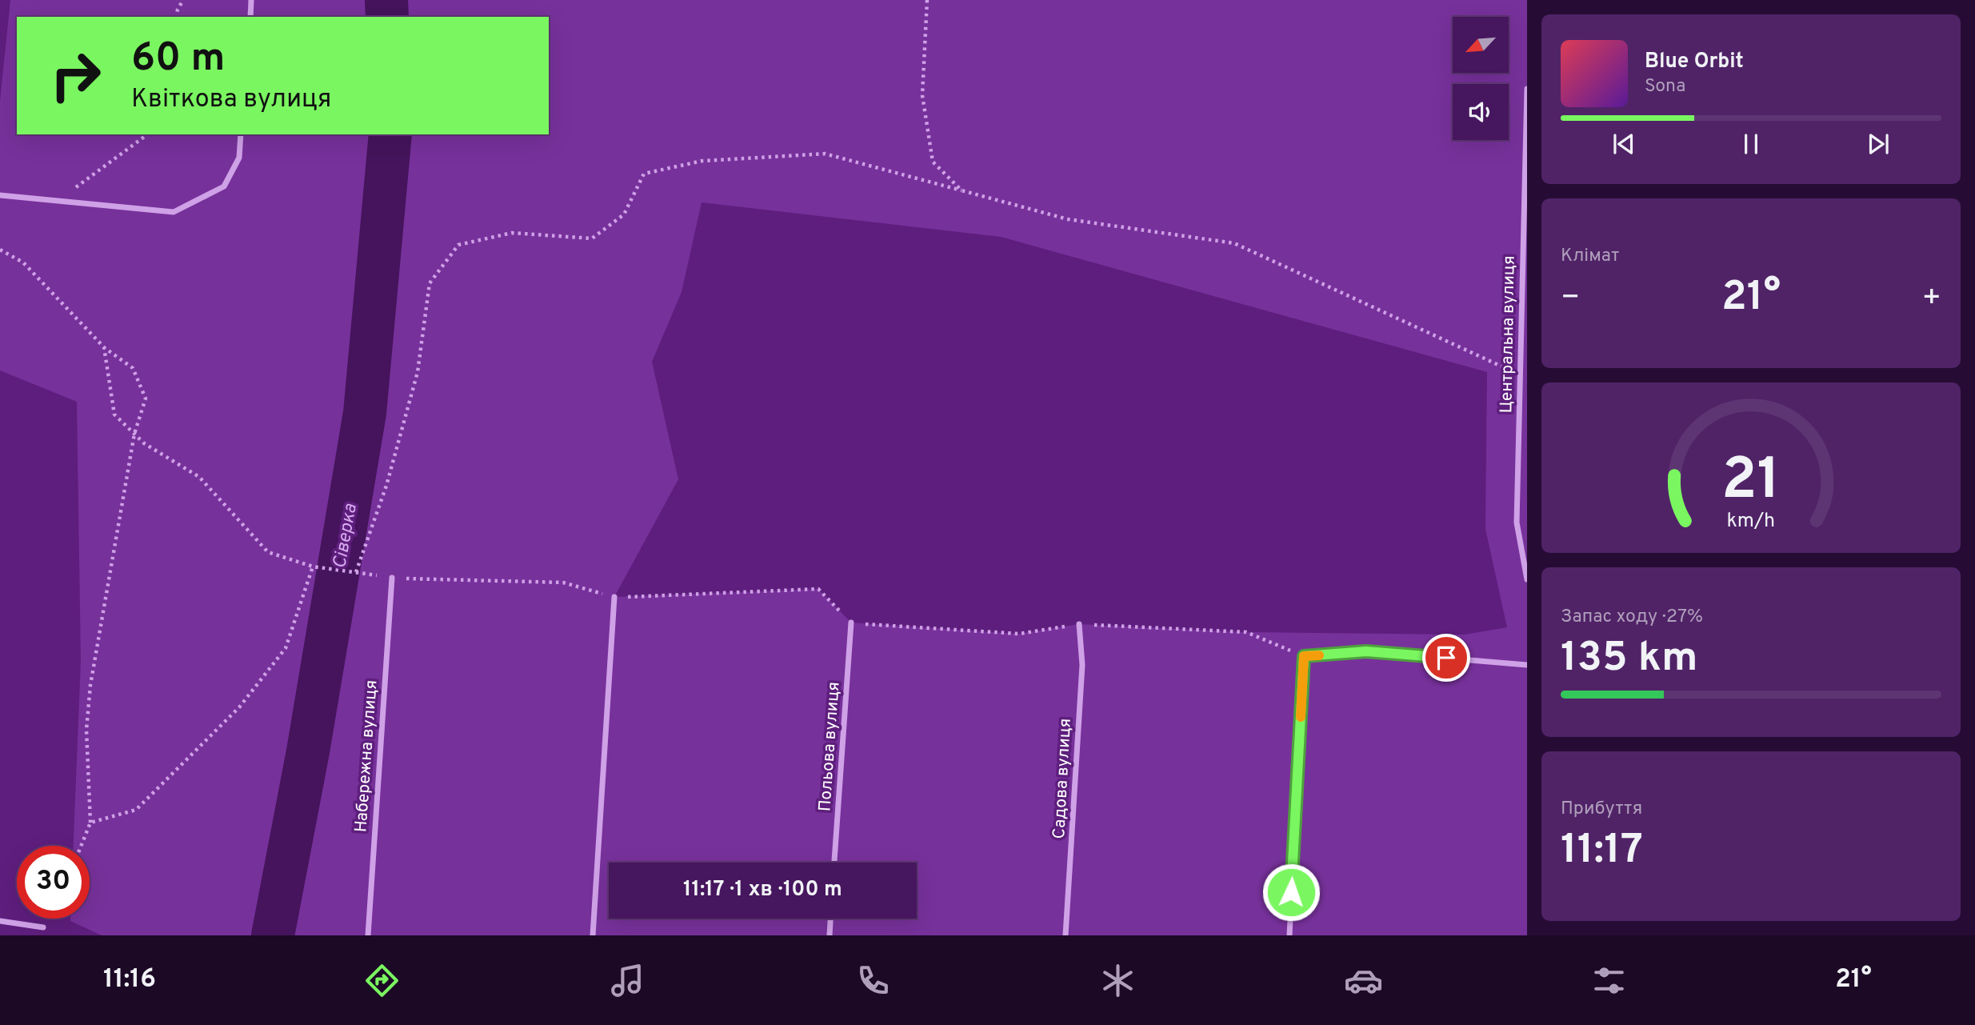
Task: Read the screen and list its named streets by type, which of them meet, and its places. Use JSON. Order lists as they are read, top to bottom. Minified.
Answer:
{"streets":{"street":["Центральна вулиця","Польова вулиця","Набережна вулиця","Садова вулиця"]},"water":["Сіверка"],"north":"bottom left","page":{"turn":["60 m","Квіткова вулиця"],"song":["Blue Orbit","Sona"],"tile":["Клімат",["Запас ходу · 27%","135 km"],["Прибуття","11:17"]],"heat":["−","21°","+"],"limit":"30","trip":"11:17 · 1 хв · 100 m","tabs":["11:16","21°"],"gauge":["21","km/h"]}}
